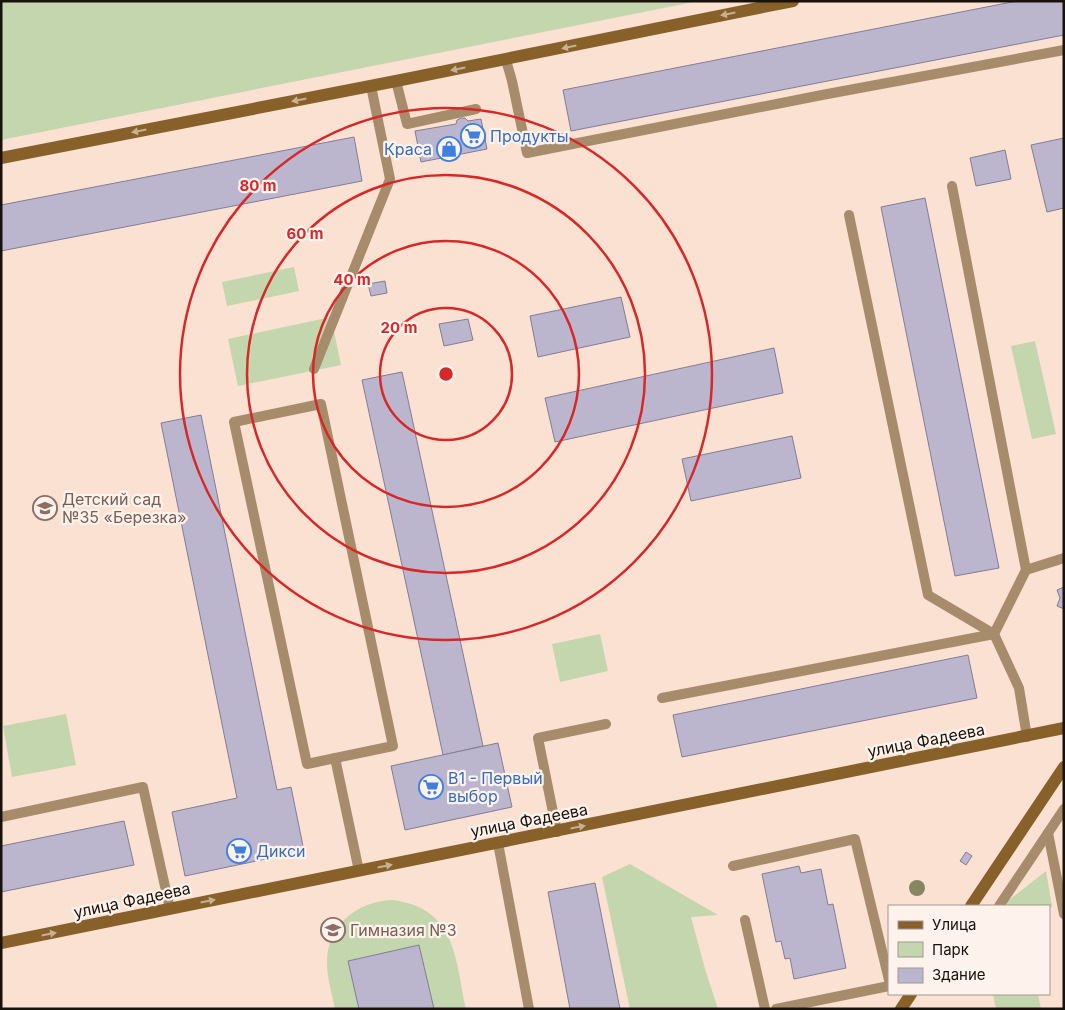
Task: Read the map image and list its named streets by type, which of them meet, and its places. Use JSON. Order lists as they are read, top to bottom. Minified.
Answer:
{"streets":{"street":["улица Фадеева"]},"one_way":["улица Фадеева"],"places":{"supermarket":["Продукты","В1 - Первый выбор","Дикси"],"shop":["Краса"],"school or university":["Детский сад №35 «Березка»","Гимназия №3"]},"legend":["Улица","Парк","Здание"],"rings":["80 m","60 m","40 m","20 m"]}
